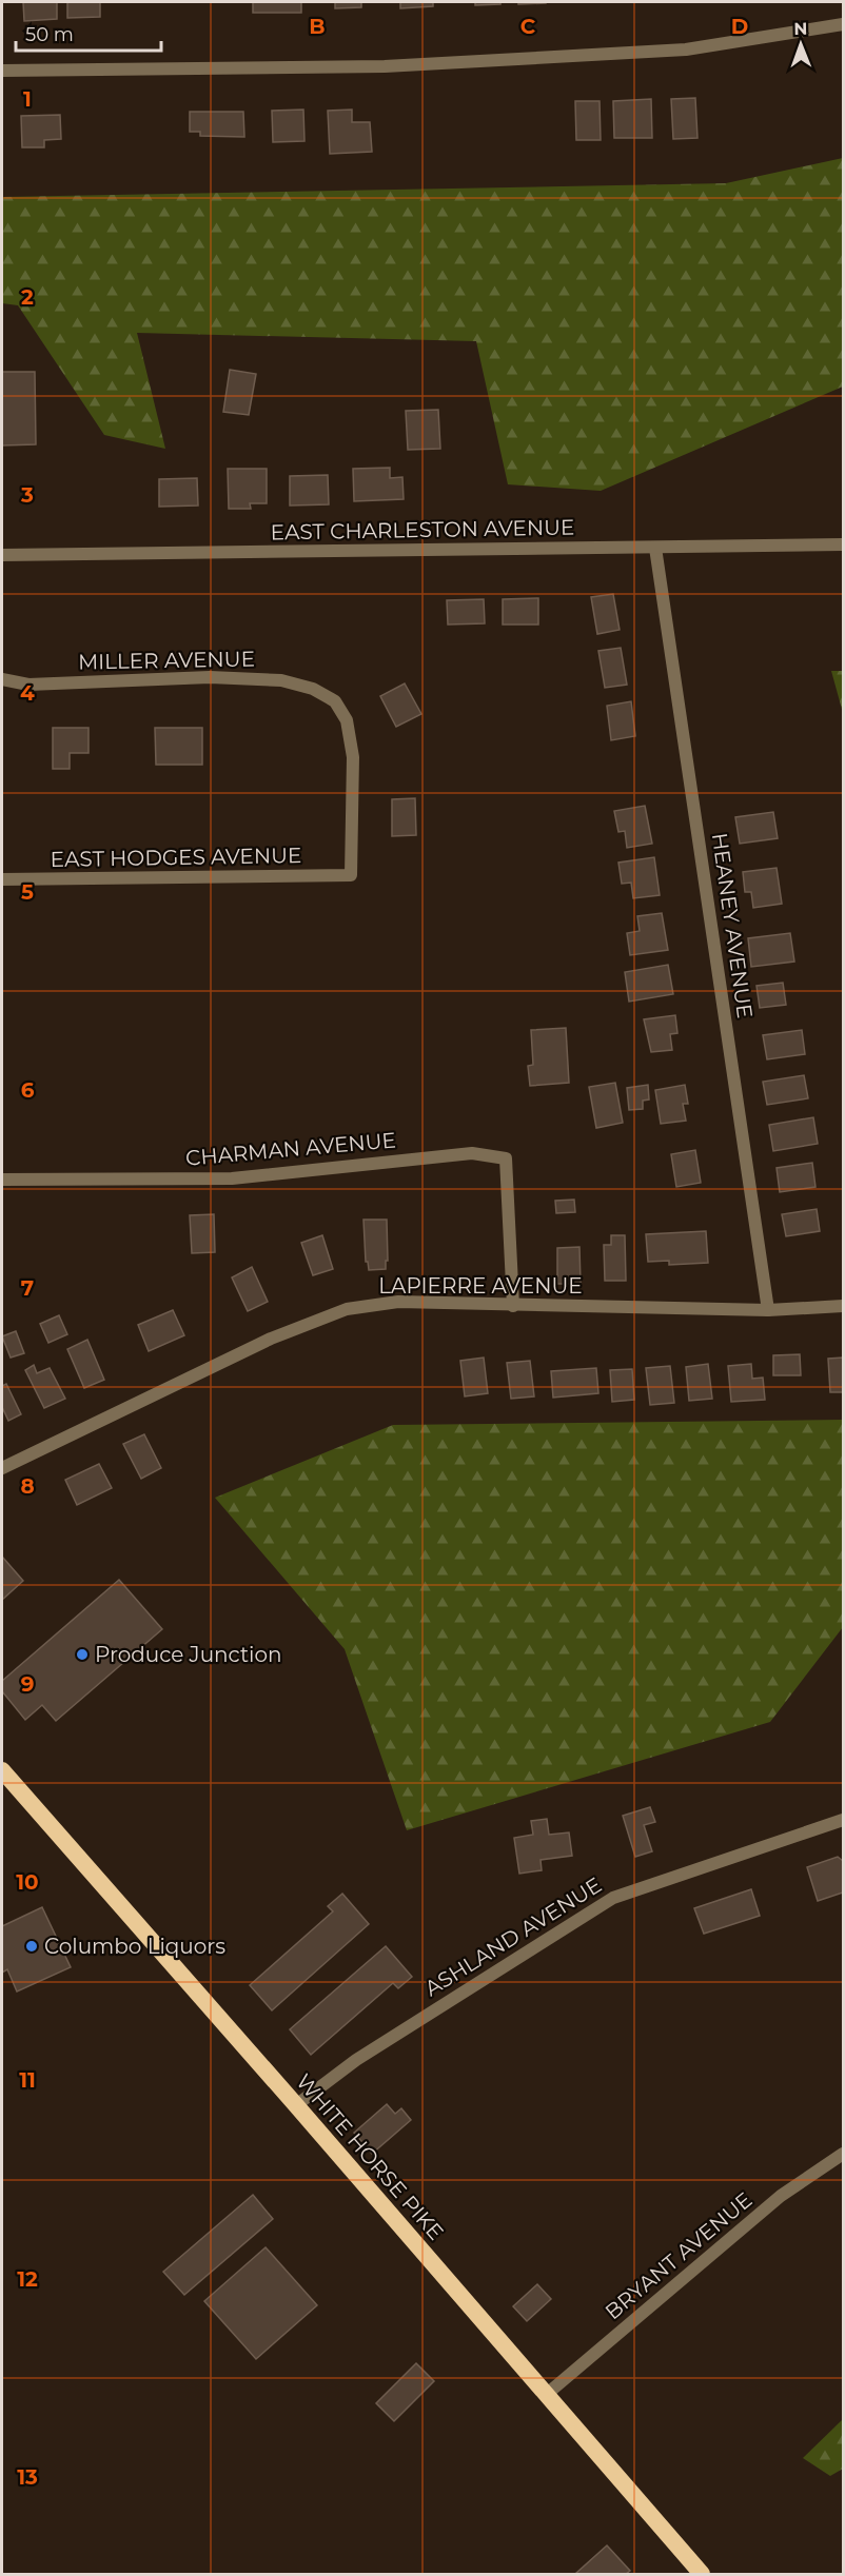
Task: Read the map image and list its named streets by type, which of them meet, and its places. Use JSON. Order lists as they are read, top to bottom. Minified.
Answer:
{"streets":{"highway":["WHITE HORSE PIKE"],"street":["EAST CHARLESTON AVENUE","MILLER AVENUE","EAST HODGES AVENUE","HEANEY AVENUE","CHARMAN AVENUE","LAPIERRE AVENUE","ASHLAND AVENUE","BRYANT AVENUE"]},"crossings":[["EAST CHARLESTON AVENUE","HEANEY AVENUE"],["MILLER AVENUE","EAST HODGES AVENUE"],["HEANEY AVENUE","LAPIERRE AVENUE"],["CHARMAN AVENUE","LAPIERRE AVENUE"],["ASHLAND AVENUE","WHITE HORSE PIKE"],["WHITE HORSE PIKE","BRYANT AVENUE"]],"places":["Produce Junction","Columbo Liquors"],"scale_bar":"50 m","north":"top","grid":{"columns":["B","C","D"],"rows":["1","2","3","4","5","6","7","8","9","10","11","12","13"]}}
